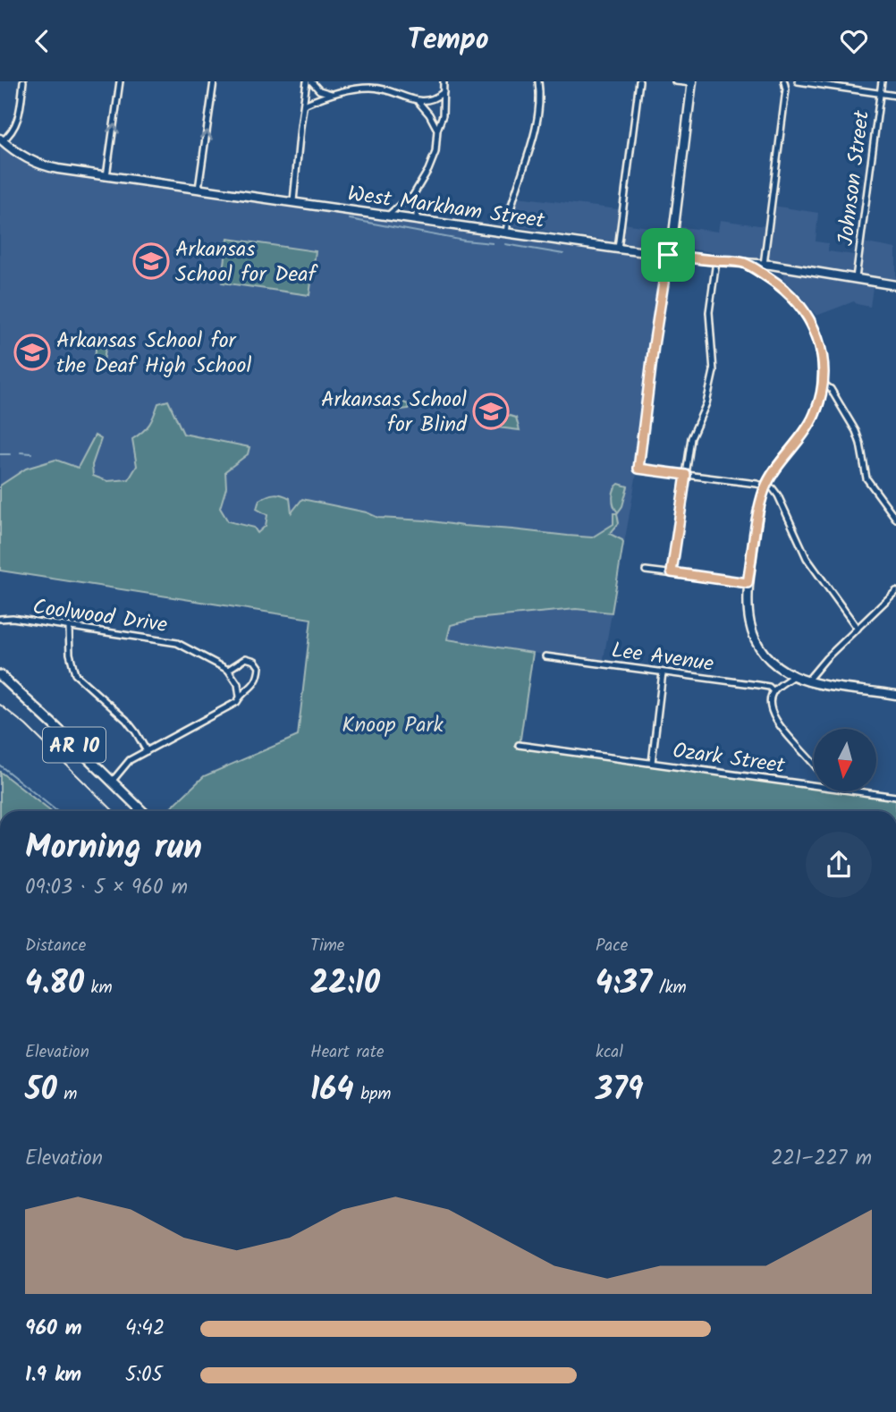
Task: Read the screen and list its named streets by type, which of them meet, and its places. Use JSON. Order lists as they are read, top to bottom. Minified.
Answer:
{"streets":{"main road":["West Markham Street","AR 10"],"street":["Johnson Street","Coolwood Drive","Lee Avenue","Ozark Street"]},"crossings":[["Johnson Street","West Markham Street"]],"parks":["Knoop Park"],"places":{"school or university":["Arkansas School for Deaf","Arkansas School for the Deaf High School","Arkansas School for Blind"]},"north":"bottom","page":{"header":"Tempo","heading":["Morning run","09:03 · 5 × 960 m"],"stats":[["Distance","4.80 km"],["Time","22:10"],["Pace","4:37 /km"],["Elevation","50 m"],["Heart rate","164 bpm"],["kcal","379"]],"chart":["Elevation","221–227 m"],"list":[{"name":"960 m","note":"4:42"},{"name":"1.9 km","note":"5:05"}]}}
